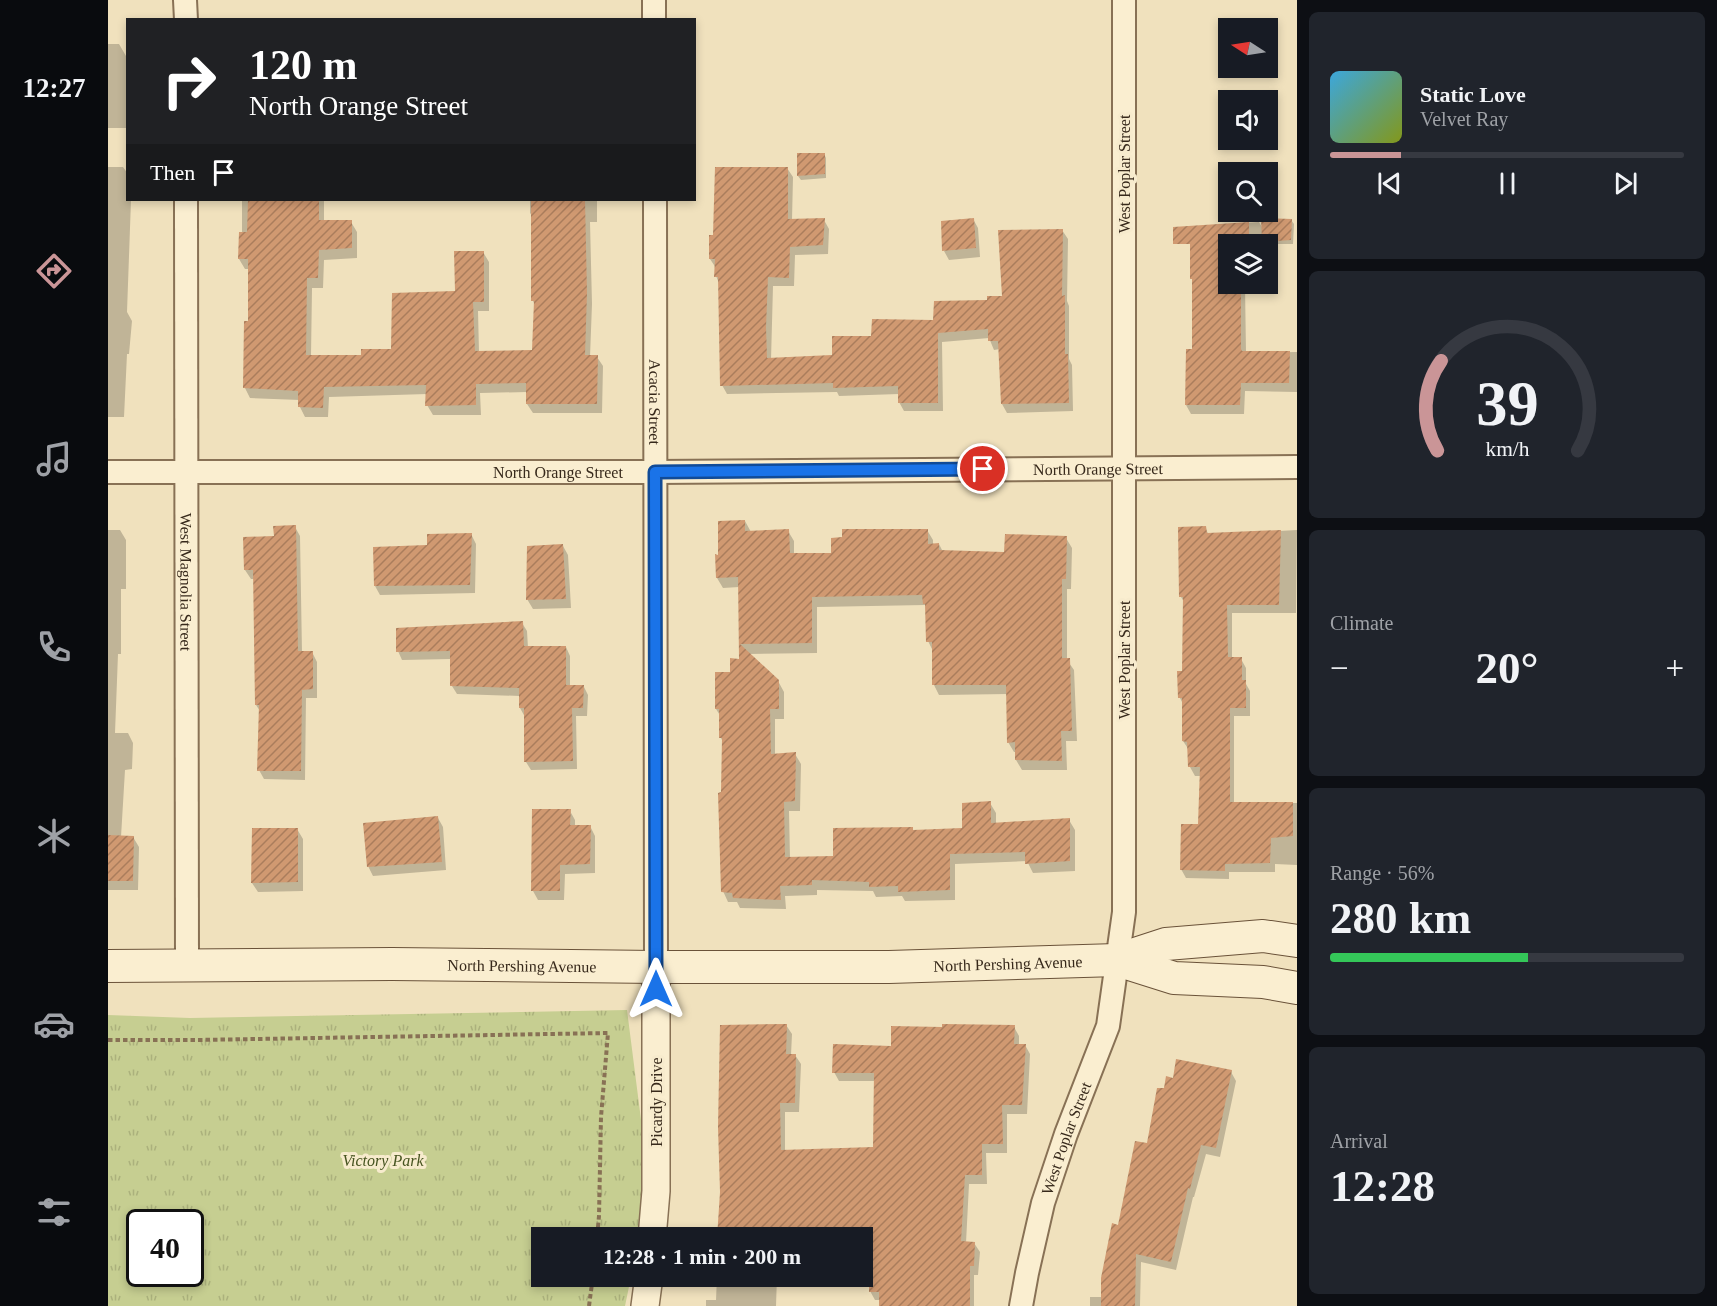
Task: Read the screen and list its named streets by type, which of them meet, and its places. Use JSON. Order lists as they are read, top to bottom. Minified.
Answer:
{"streets":{"main road":["North Pershing Avenue"],"street":["West Poplar Street","Acacia Street","North Orange Street","West Magnolia Street","Picardy Drive"]},"crossings":[["West Poplar Street","North Orange Street"],["West Poplar Street","North Pershing Avenue"],["Acacia Street","North Orange Street"],["Acacia Street","North Pershing Avenue"],["Acacia Street","Picardy Drive"],["North Orange Street","West Magnolia Street"],["West Magnolia Street","North Pershing Avenue"],["North Pershing Avenue","Picardy Drive"]],"parks":["Victory Park"],"north":"left","page":{"tabs":"12:27","turn":["120 m","North Orange Street"],"song":["Static Love","Velvet Ray"],"then":"Then","tile":["Climate",["Range · 56%","280 km"],["Arrival","12:28"]],"heat":["−","20°","+"],"limit":"40","trip":"12:28 · 1 min · 200 m","gauge":["39","km/h"]}}
